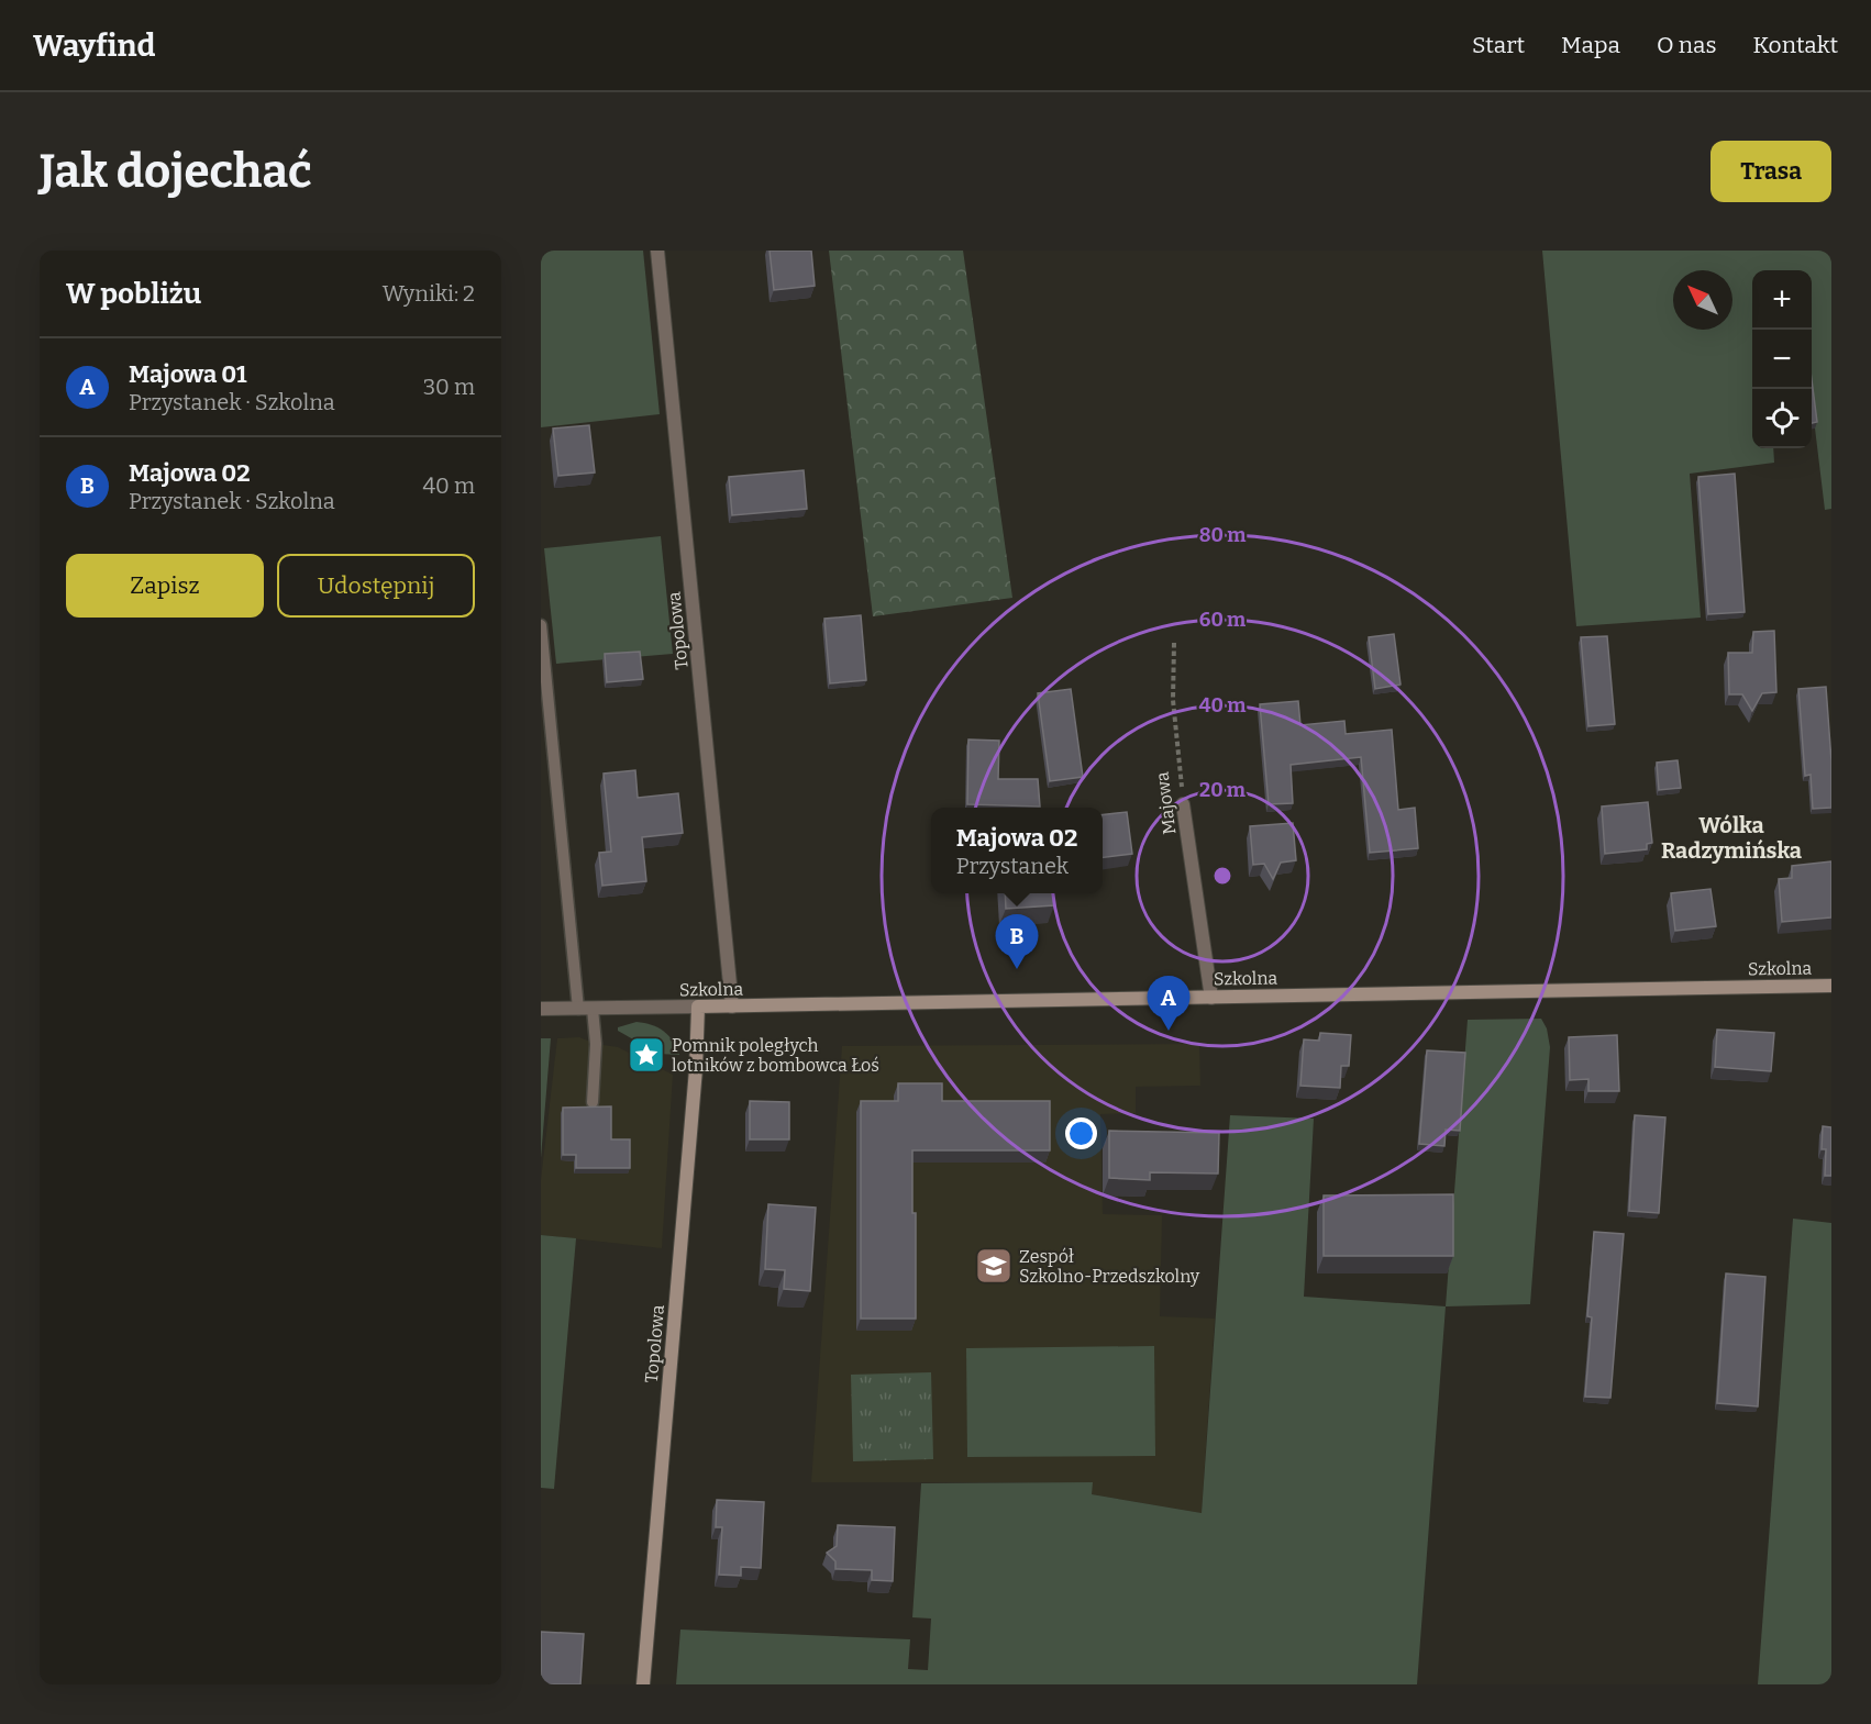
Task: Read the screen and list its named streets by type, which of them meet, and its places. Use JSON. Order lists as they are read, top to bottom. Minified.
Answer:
{"streets":{"street":["Topolowa","Majowa","Szkolna"]},"crossings":[["Topolowa","Szkolna"],["Majowa","Szkolna"]],"districts":["Wólka Radzymińska"],"places":{"place":["Pomnik poległych lotników z bombowca Łoś"],"school or university":["Zespół Szkolno-Przedszkolny"]},"north":"top left","page":{"header":"Wayfind","nav":["Start","Mapa","O nas","Kontakt"],"buttons":["Trasa",["Zapisz","Udostępnij"]],"title":"Jak dojechać","heading":["W pobliżu","Wyniki: 2"],"map_buttons":["+","−"],"list":[{"mark":"A","name":"Majowa 01","note":"Przystanek · Szkolna","value":"30 m"},{"mark":"B","name":"Majowa 02","note":"Przystanek · Szkolna","value":"40 m"}],"popup":["Majowa 02","Przystanek"],"pins":["B","A"]},"rings":["80 m","60 m","40 m","20 m"]}
